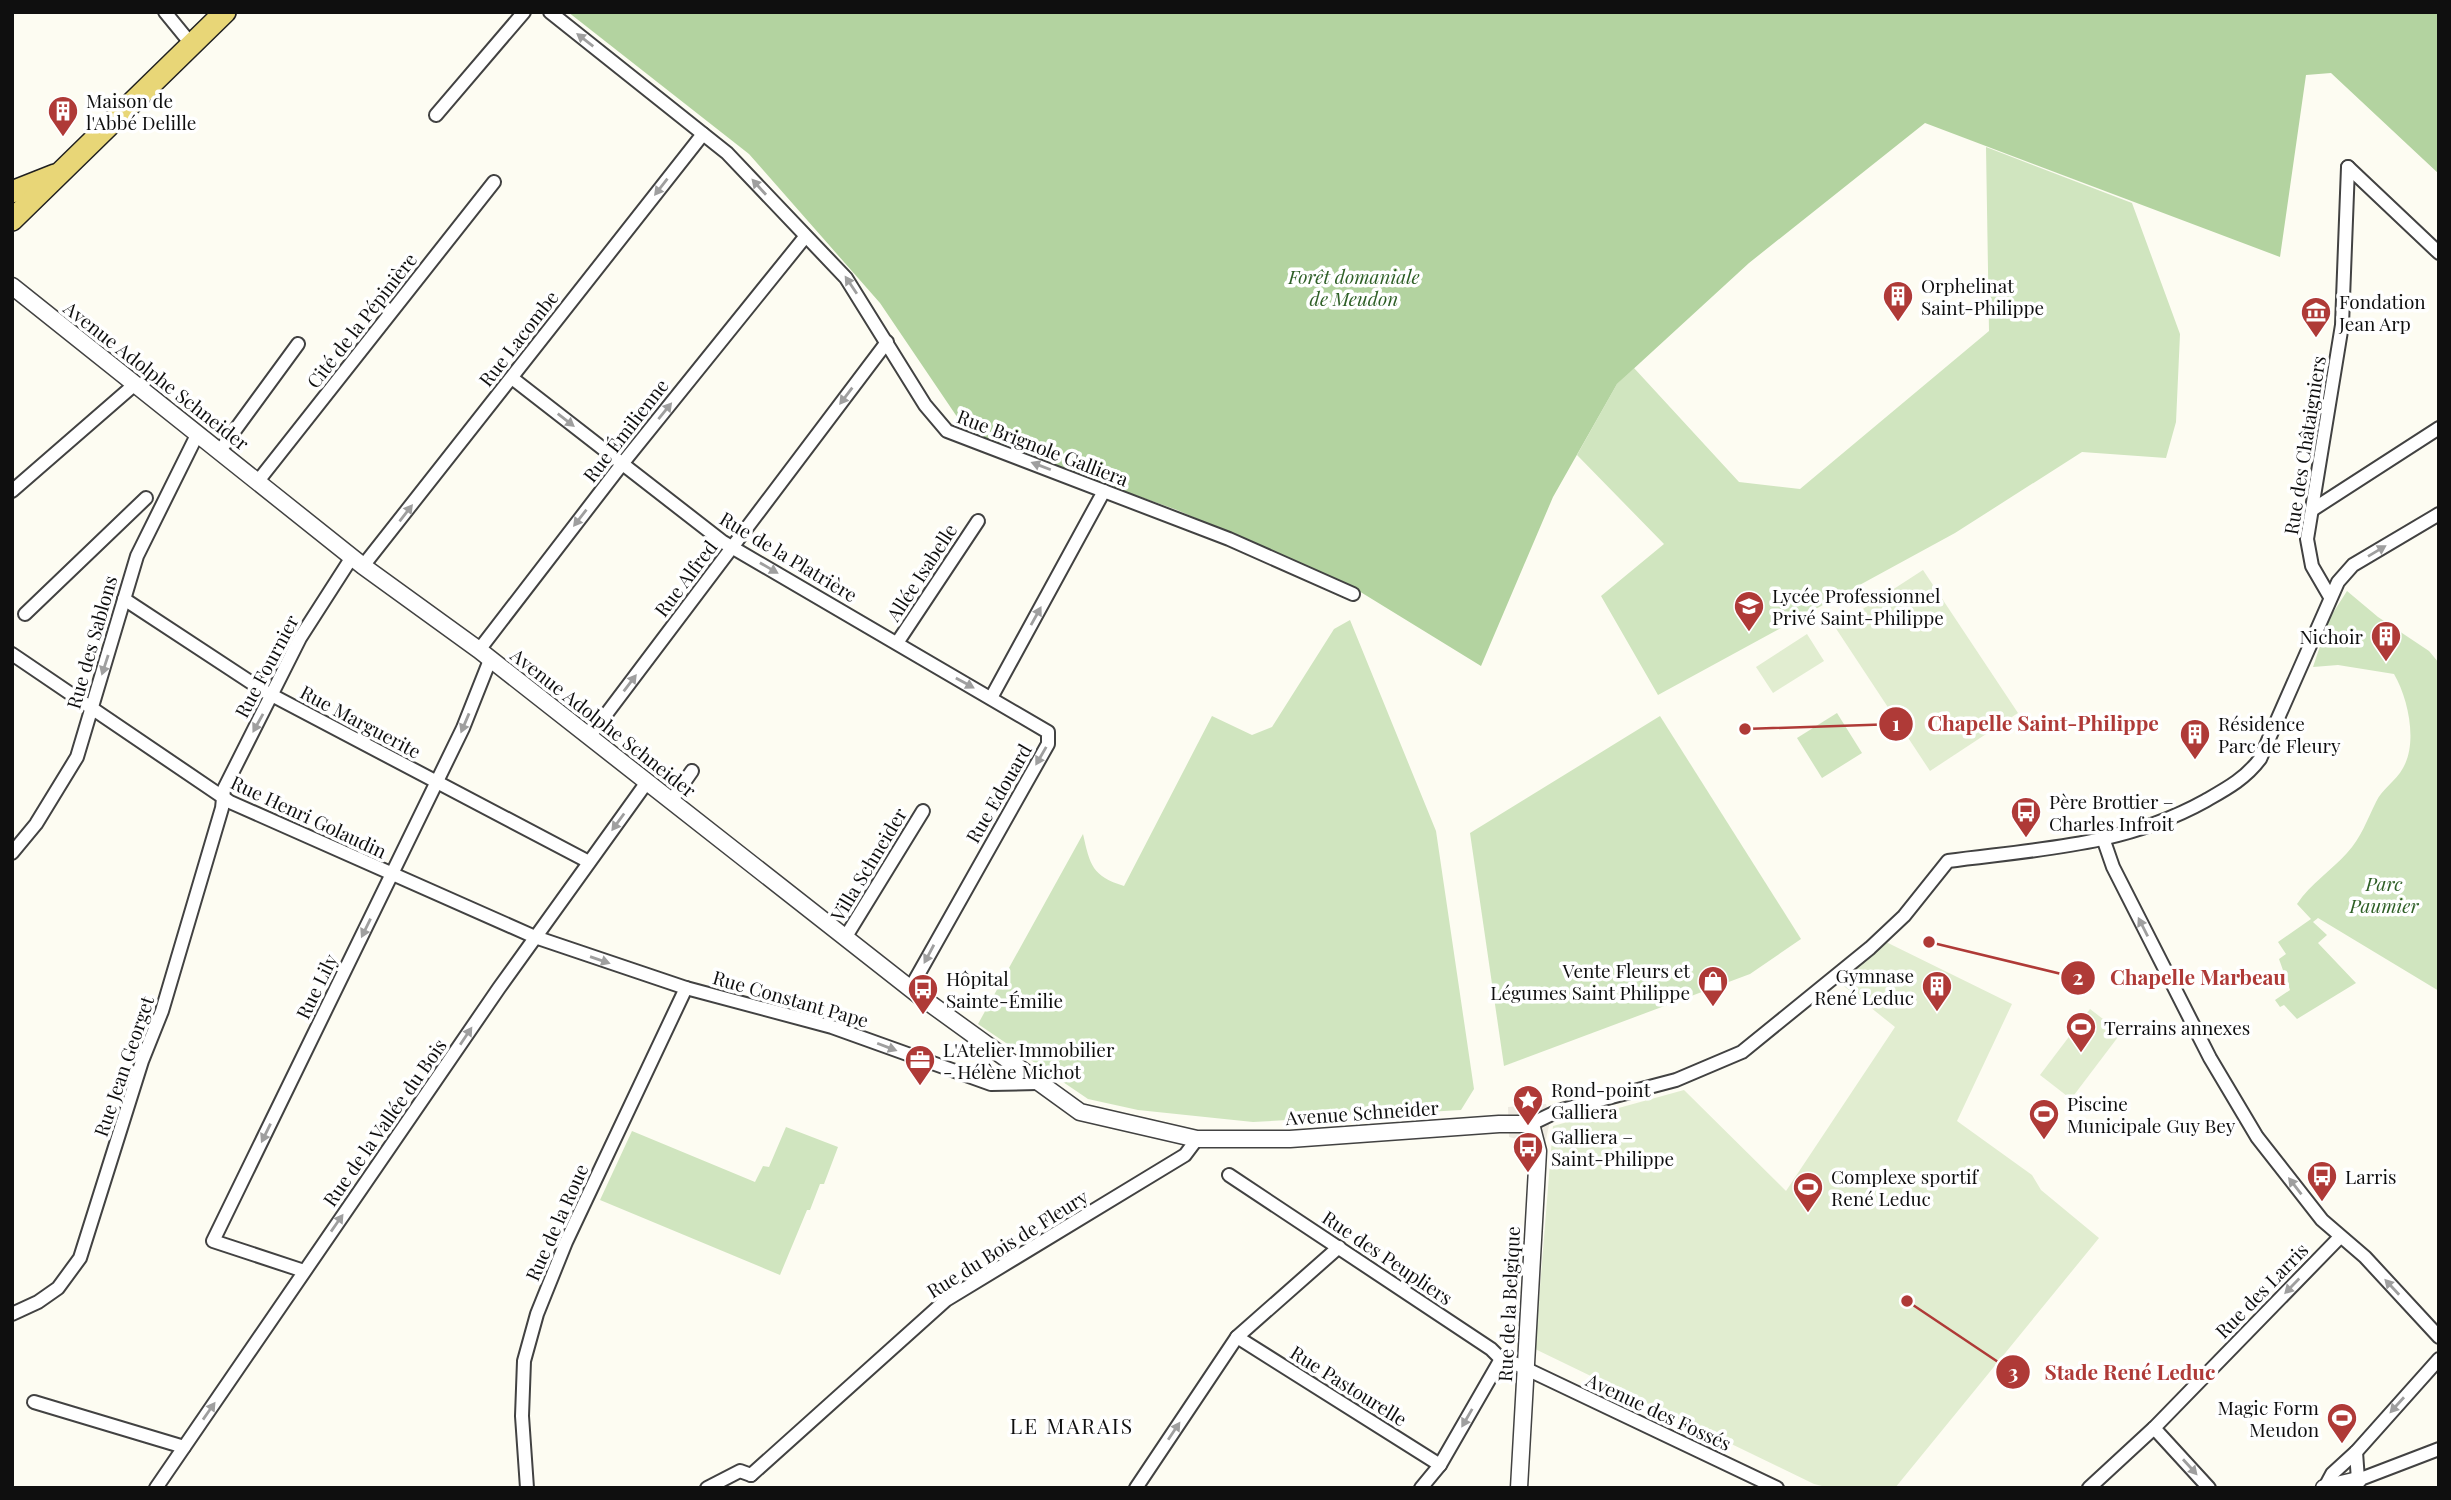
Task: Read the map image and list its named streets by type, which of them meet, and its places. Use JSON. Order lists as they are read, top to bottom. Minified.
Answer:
{"streets":{"street":["Cité de la Pépinière","Rue Lacombe","Avenue Adolphe Schneider","Rue Émilienne","Rue des Châtaigniers","Rue Brignole Galliera","Rue de la Platrière","Allée Isabelle","Rue Alfred","Rue des Sablons","Rue Fournier","Rue Marguerite","Rue Edouard","Rue Henri Golaudin","Villa Schneider","Rue Lily","Rue Constant Pape","Rue Jean Georget","Avenue Schneider","Rue de la Vallée du Bois","Rue de la Roue","Rue du Bois de Fleury","Rue des Peupliers","Rue des Larris","Rue de la Belgique","Rue Pastourelle","Avenue des Fossés"]},"crossings":[["Cité de la Pépinière","Avenue Adolphe Schneider"],["Rue Lacombe","Avenue Adolphe Schneider"],["Rue Lacombe","Rue Brignole Galliera"],["Rue Lacombe","Rue de la Platrière"],["Rue Lacombe","Rue Fournier"],["Avenue Adolphe Schneider","Rue Émilienne"],["Avenue Adolphe Schneider","Rue Alfred"],["Avenue Adolphe Schneider","Rue des Sablons"],["Avenue Adolphe Schneider","Rue Fournier"],["Avenue Adolphe Schneider","Rue Edouard"],["Avenue Adolphe Schneider","Villa Schneider"],["Avenue Adolphe Schneider","Rue Lily"],["Avenue Adolphe Schneider","Rue Constant Pape"],["Avenue Adolphe Schneider","Avenue Schneider"],["Avenue Adolphe Schneider","Rue de la Vallée du Bois"],["Avenue Adolphe Schneider","Rue du Bois de Fleury"],["Rue Émilienne","Rue Brignole Galliera"],["Rue Émilienne","Rue de la Platrière"],["Rue Émilienne","Rue Lily"],["Rue Brignole Galliera","Rue Alfred"],["Rue de la Platrière","Allée Isabelle"],["Rue de la Platrière","Rue Alfred"],["Rue de la Platrière","Rue Edouard"],["Rue des Sablons","Rue Marguerite"],["Rue des Sablons","Rue Henri Golaudin"],["Rue Fournier","Rue Marguerite"],["Rue Fournier","Rue Henri Golaudin"],["Rue Fournier","Rue Jean Georget"],["Rue Marguerite","Rue Lily"],["Rue Marguerite","Rue de la Vallée du Bois"],["Rue Henri Golaudin","Rue Lily"],["Rue Henri Golaudin","Rue Constant Pape"],["Rue Henri Golaudin","Rue Jean Georget"],["Rue Henri Golaudin","Rue de la Vallée du Bois"],["Rue Lily","Rue de la Vallée du Bois"],["Rue Constant Pape","Rue de la Vallée du Bois"],["Rue Constant Pape","Rue de la Roue"],["Avenue Schneider","Rue du Bois de Fleury"],["Avenue Schneider","Rue de la Belgique"],["Rue des Peupliers","Rue de la Belgique"],["Rue des Peupliers","Avenue des Fossés"],["Rue de la Belgique","Avenue des Fossés"]],"one_way":["Rue Brignole Galliera","Rue de la Platrière","Rue Fournier","Rue Edouard","Rue Lily","Rue Constant Pape","Rue des Larris"],"districts":["LE MARAIS"],"parks":["Forêt domaniale de Meudon","Parc Paumier"],"places":{"building":["Maison de l'Abbé Delille","Orphelinat Saint-Philippe","Nichoir","Résidence Parc de Fleury","Gymnase René Leduc"],"museum":["Fondation Jean Arp"],"school or university":["Lycée Professionnel Privé Saint-Philippe"],"other":["Chapelle Saint-Philippe","Chapelle Marbeau","Stade René Leduc"],"bus stop":["Père Brottier – Charles Infroit","Hôpital Sainte-Émilie","Galliera – Saint-Philippe","Larris"],"shop":["Vente Fleurs et Légumes Saint Philippe"],"sports":["Terrains annexes","Piscine Municipale Guy Bey","Complexe sportif René Leduc","Magic Form Meudon"],"office":["L'Atelier Immobilier - Hélène Michot"],"place":["Rond-point Galliera"]}}
